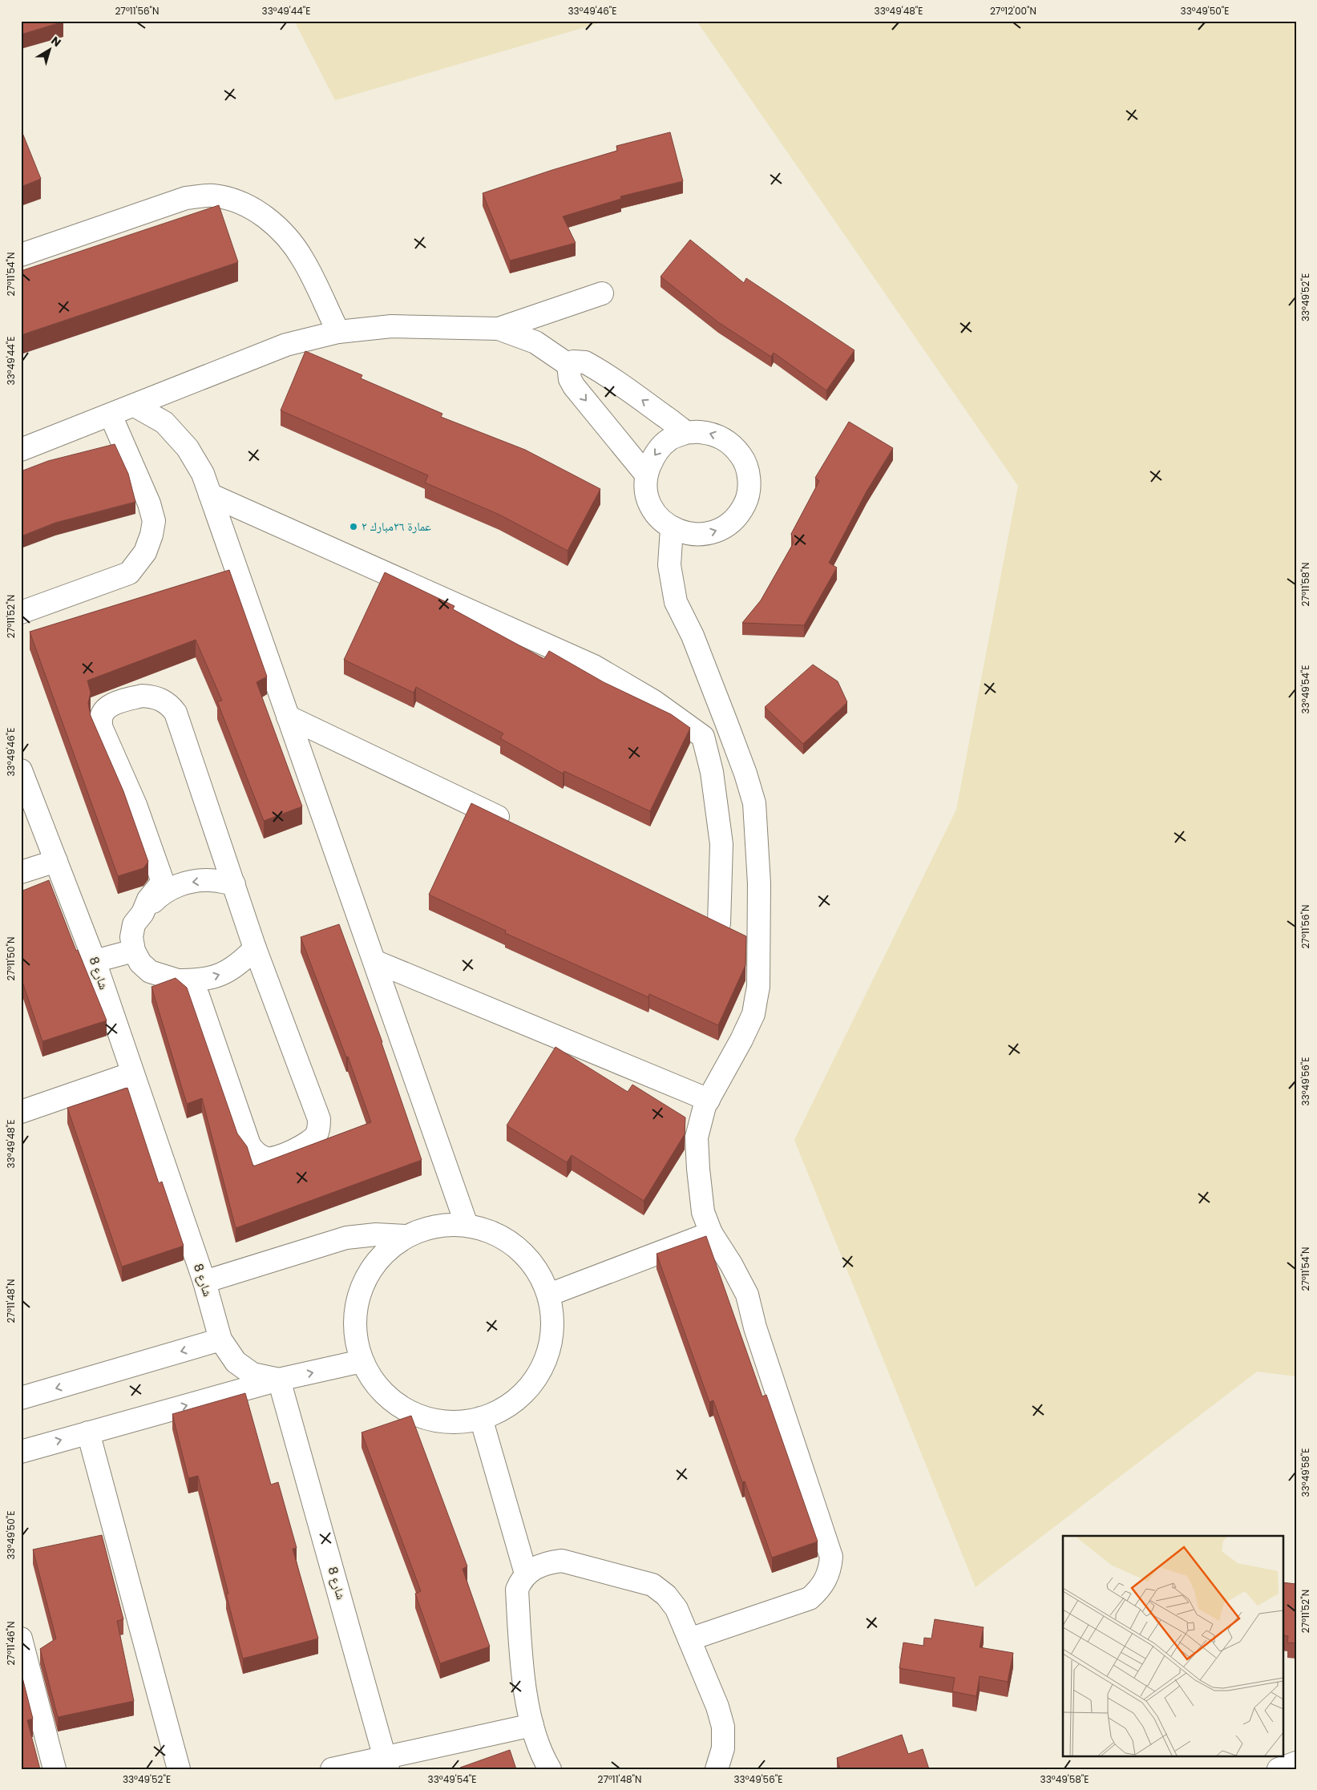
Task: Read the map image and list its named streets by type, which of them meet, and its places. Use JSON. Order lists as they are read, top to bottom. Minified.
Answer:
{"streets":{"street":["شارع 8"]},"places":["عمارة ٢٦مبارك ٢"],"north":"top right","coordinates":["27°11'56\"N","33°49'44\"E","33°49'46\"E","33°49'48\"E","27°12'00\"N","33°49'50\"E","27°11'54\"N","33°49'52\"E","27°11'58\"N","27°11'52\"N","33°49'54\"E","27°11'50\"N","33°49'56\"E","27°11'48\"N","33°49'58\"E","27°11'46\"N"]}
